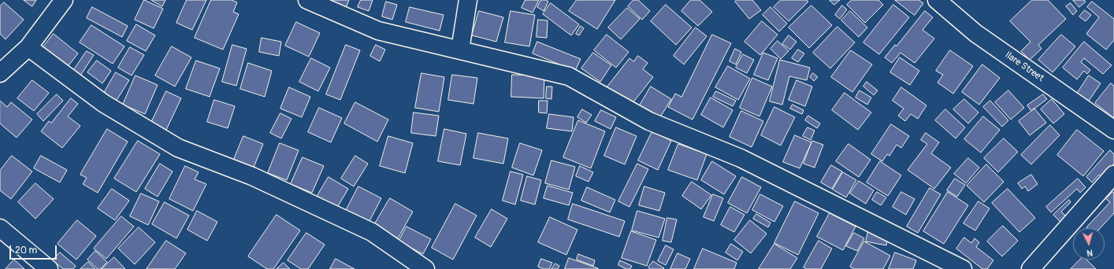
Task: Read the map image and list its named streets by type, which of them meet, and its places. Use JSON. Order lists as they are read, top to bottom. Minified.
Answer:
{"streets":{"street":["Ilare Street"]},"scale_bar":"20 m","north":"bottom"}
